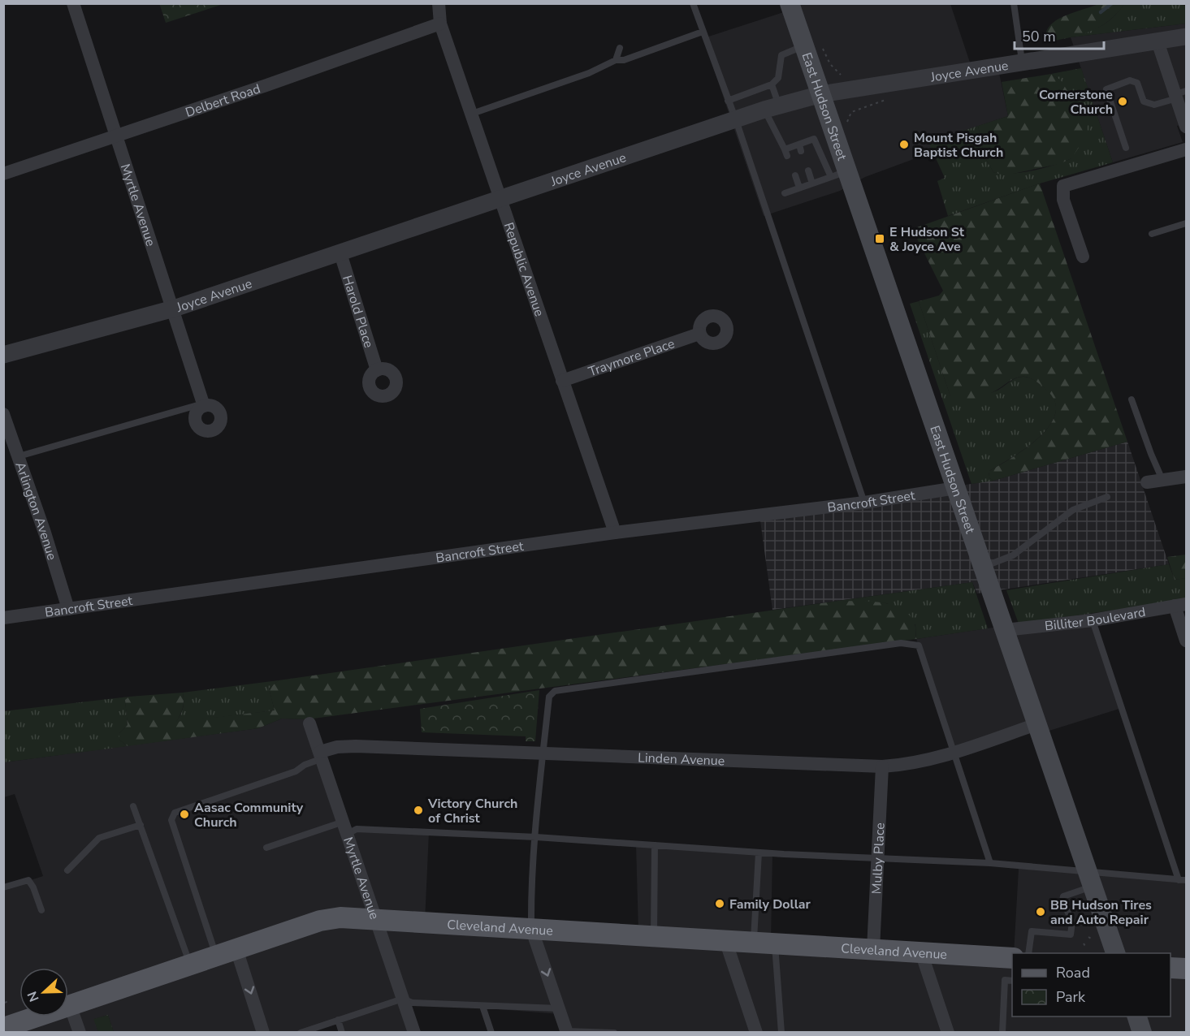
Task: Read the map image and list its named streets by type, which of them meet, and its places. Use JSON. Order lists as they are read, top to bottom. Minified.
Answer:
{"streets":{"main road":["East Hudson Street","Cleveland Avenue"],"street":["Joyce Avenue","Delbert Road","Myrtle Avenue","Republic Avenue","Harold Place","Traymore Place","Bancroft Street","Arlington Avenue","Billiter Boulevard","Linden Avenue","Mulby Place"]},"crossings":[["Joyce Avenue","East Hudson Street"],["Joyce Avenue","Myrtle Avenue"],["Joyce Avenue","Republic Avenue"],["Joyce Avenue","Harold Place"],["Delbert Road","Myrtle Avenue"],["Delbert Road","Republic Avenue"],["East Hudson Street","Bancroft Street"],["East Hudson Street","Billiter Boulevard"],["East Hudson Street","Linden Avenue"],["Myrtle Avenue","Linden Avenue"],["Myrtle Avenue","Cleveland Avenue"],["Republic Avenue","Traymore Place"],["Republic Avenue","Bancroft Street"],["Bancroft Street","Arlington Avenue"],["Linden Avenue","Mulby Place"],["Mulby Place","Cleveland Avenue"]],"places":{"other":["Cornerstone Church","Mount Pisgah Baptist Church","Victory Church of Christ","Aasac Community Church","Family Dollar","BB Hudson Tires and Auto Repair"],"transit":["E Hudson St & Joyce Ave"]},"legend":["Road","Park"],"scale_bar":"50 m","north":"left"}
